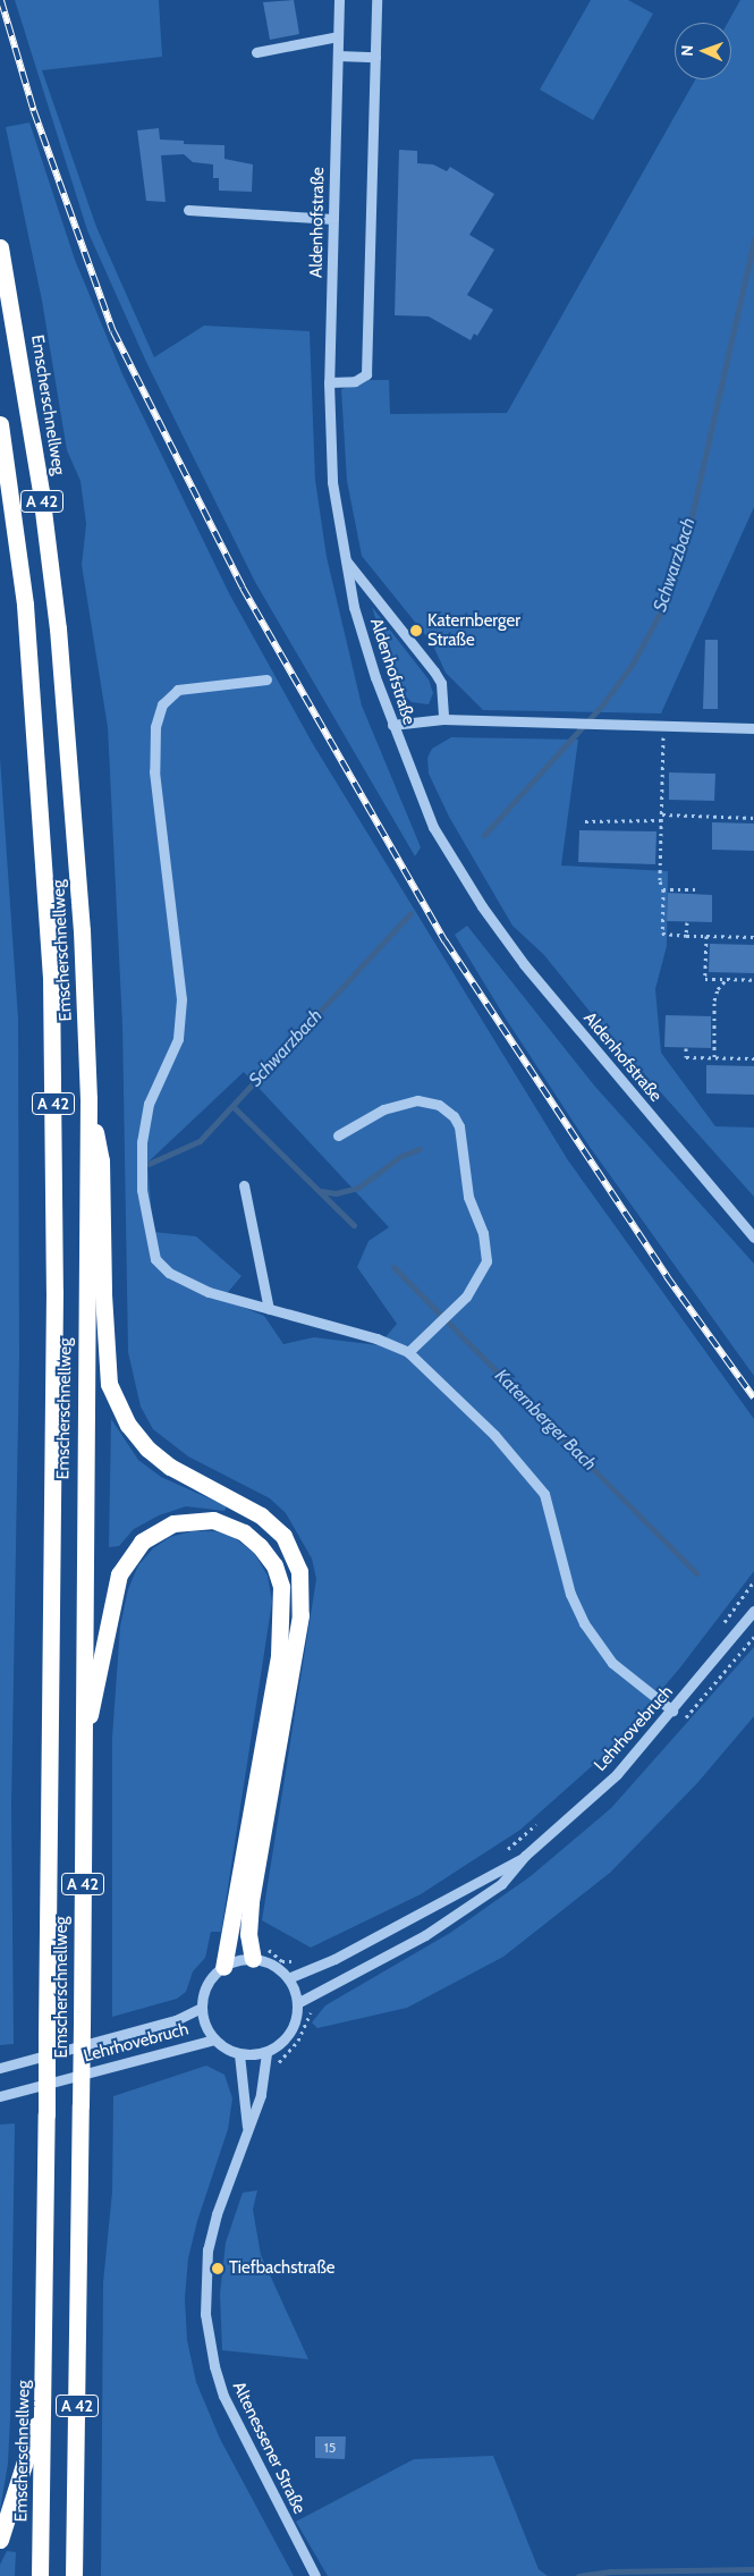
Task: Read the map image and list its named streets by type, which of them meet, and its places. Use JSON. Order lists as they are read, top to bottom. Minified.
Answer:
{"streets":{"highway":["Emscherschnellweg","A 42"],"street":["Aldenhofstraße","Lehrhovebruch","Altenessener Straße"]},"crossings":[["Lehrhovebruch","Altenessener Straße"]],"water":["Schwarzbach","Katernberger Bach"],"places":["Katernberger Straße","Tiefbachstraße"],"house_numbers":["15"],"north":"left"}
